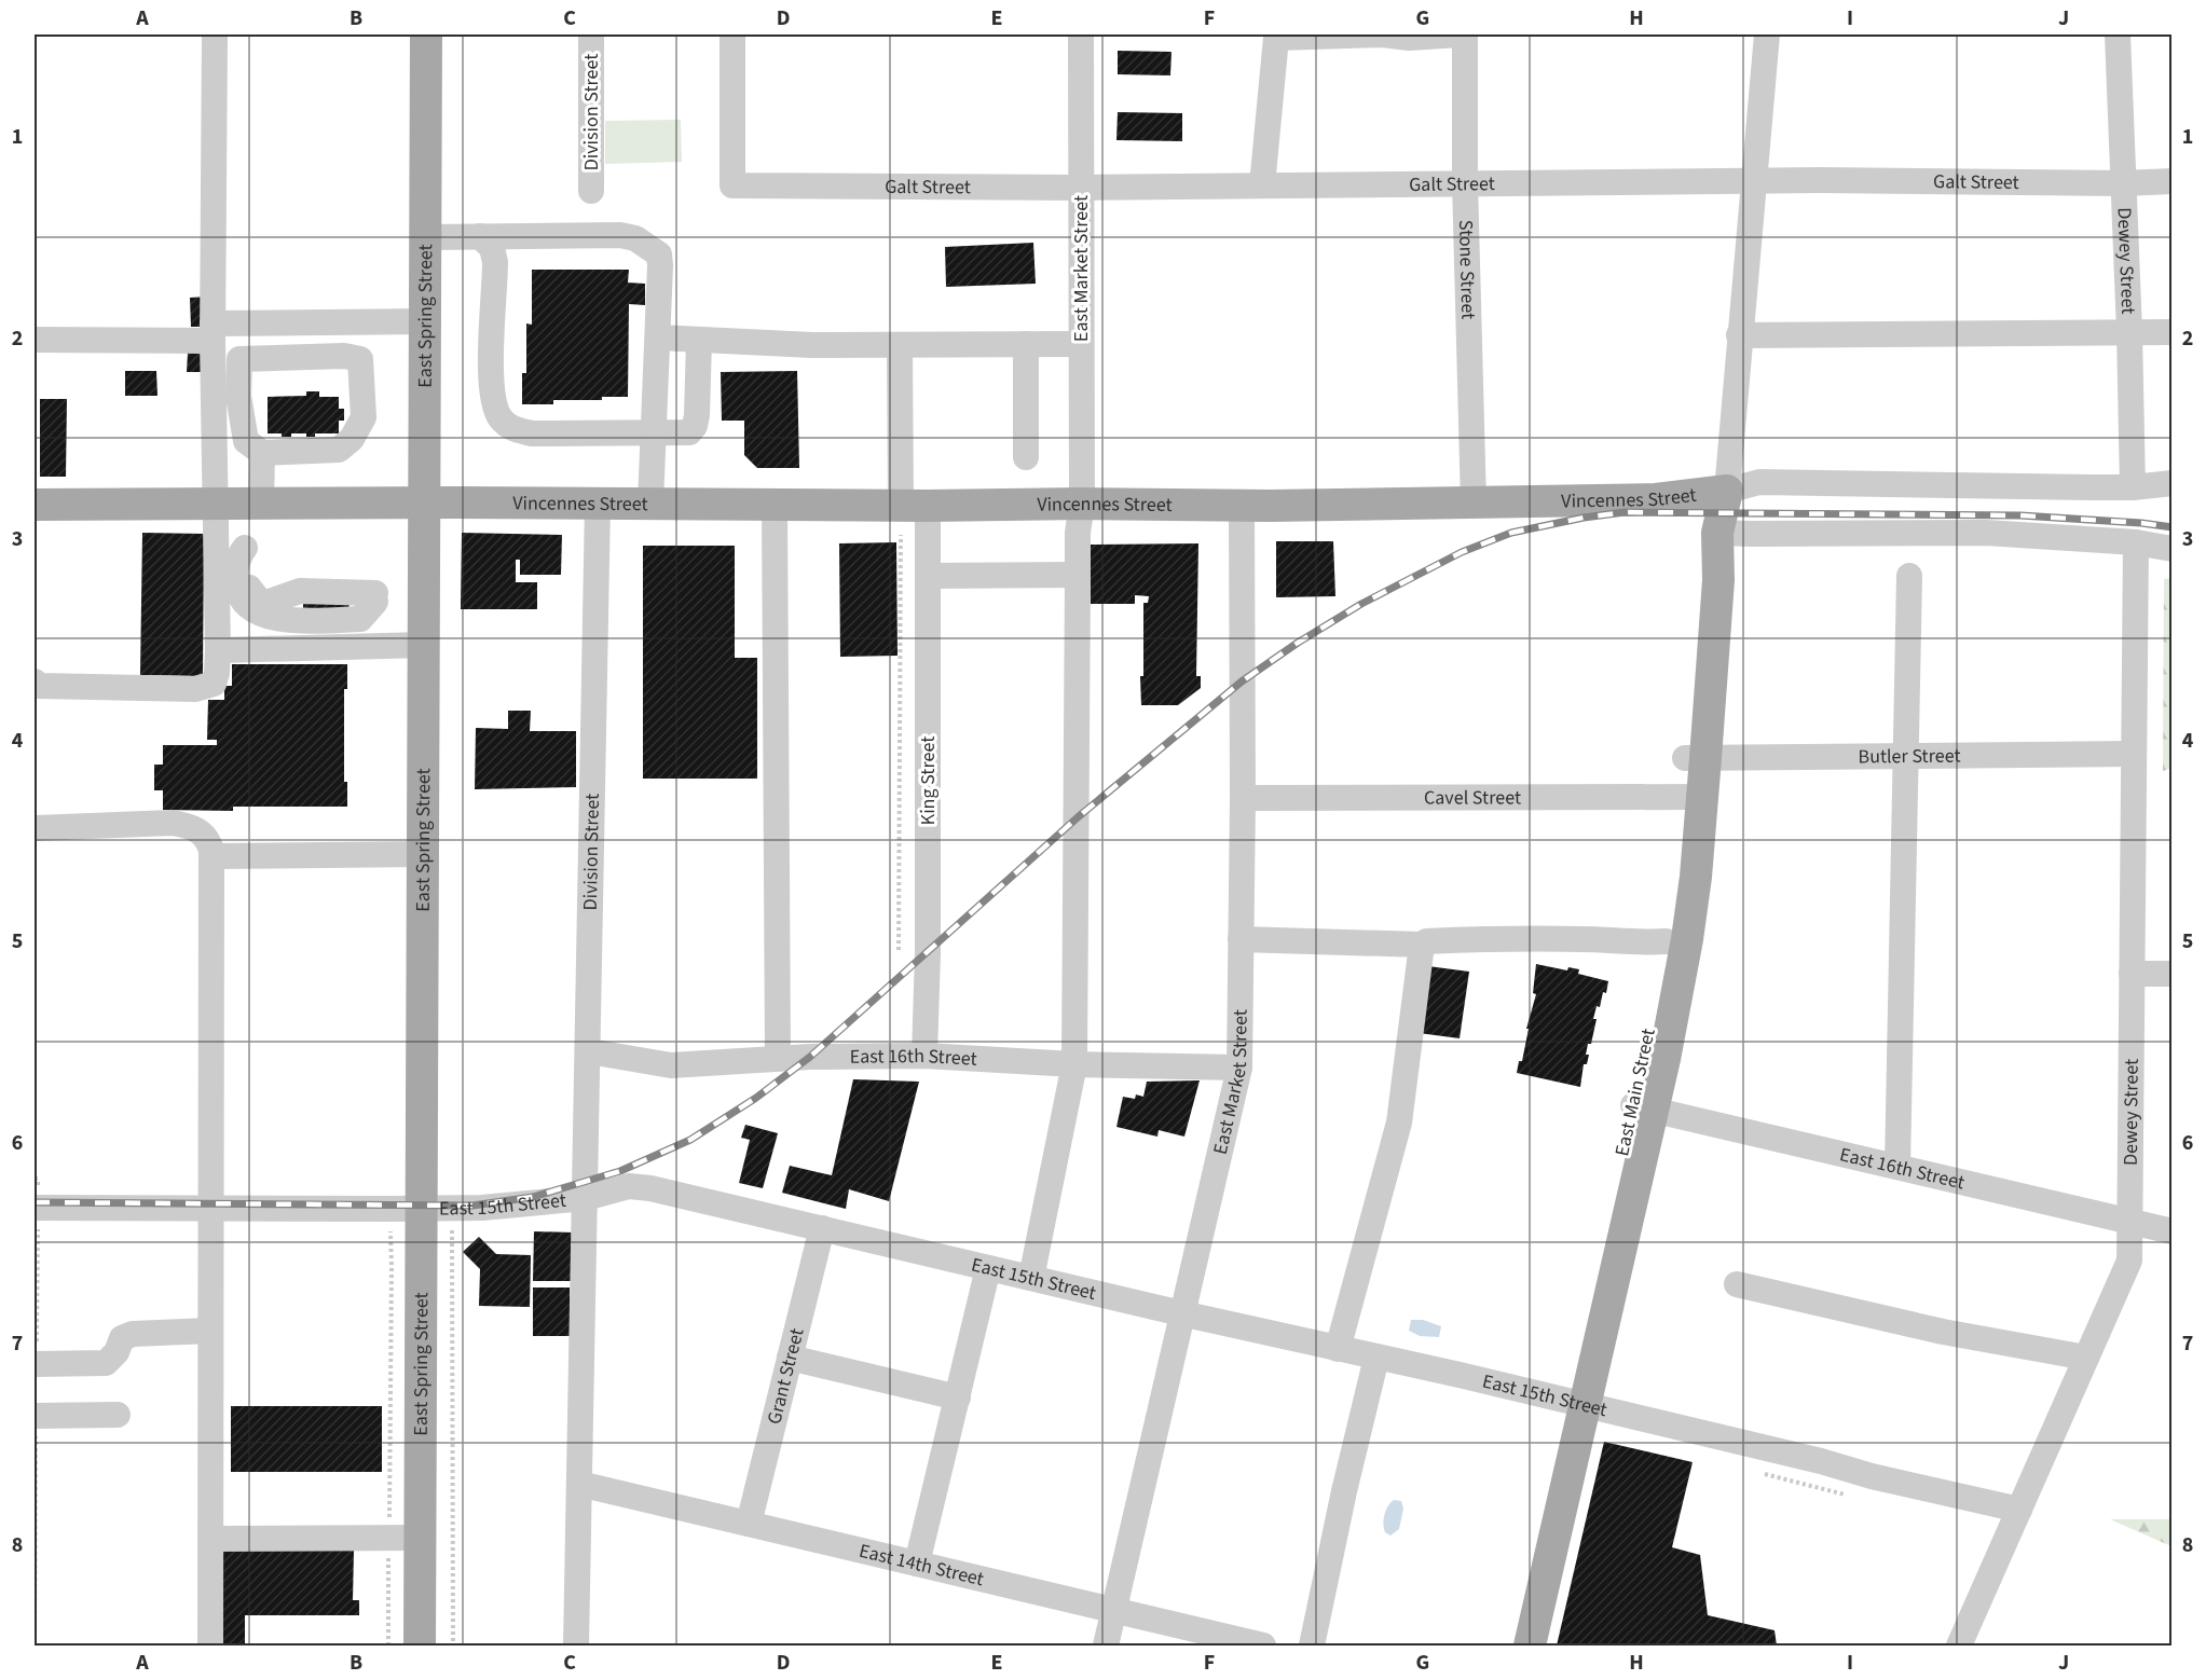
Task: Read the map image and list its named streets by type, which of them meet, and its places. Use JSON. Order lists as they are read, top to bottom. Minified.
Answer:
{"streets":{"main road":["East Spring Street","Vincennes Street","East Main Street"],"street":["Division Street","Galt Street","Dewey Street","East Market Street","Stone Street","Butler Street","King Street","Cavel Street","East 16th Street","East 15th Street","Grant Street","East 14th Street"]},"crossings":[["Division Street","Vincennes Street"],["Division Street","East 16th Street"],["Division Street","East 15th Street"],["Division Street","East 14th Street"],["Galt Street","Dewey Street"],["Galt Street","East Market Street"],["Galt Street","Stone Street"],["Dewey Street","Vincennes Street"],["Dewey Street","Butler Street"],["Dewey Street","East 16th Street"],["Dewey Street","East 15th Street"],["East Market Street","Vincennes Street"],["East Market Street","Cavel Street"],["East Market Street","East 16th Street"],["East Market Street","East 15th Street"],["East Market Street","East 14th Street"],["Stone Street","Vincennes Street"],["East Spring Street","Vincennes Street"],["East Spring Street","East 15th Street"],["Vincennes Street","King Street"],["Vincennes Street","East Main Street"],["Butler Street","East Main Street"],["King Street","East 16th Street"],["Cavel Street","East Main Street"],["East 16th Street","East Main Street"],["East Main Street","East 15th Street"],["East 15th Street","Grant Street"],["Grant Street","East 14th Street"]],"grid":{"columns":["A","B","C","D","E","F","G","H","I","J"],"rows":["1","2","3","4","5","6","7","8"]}}
